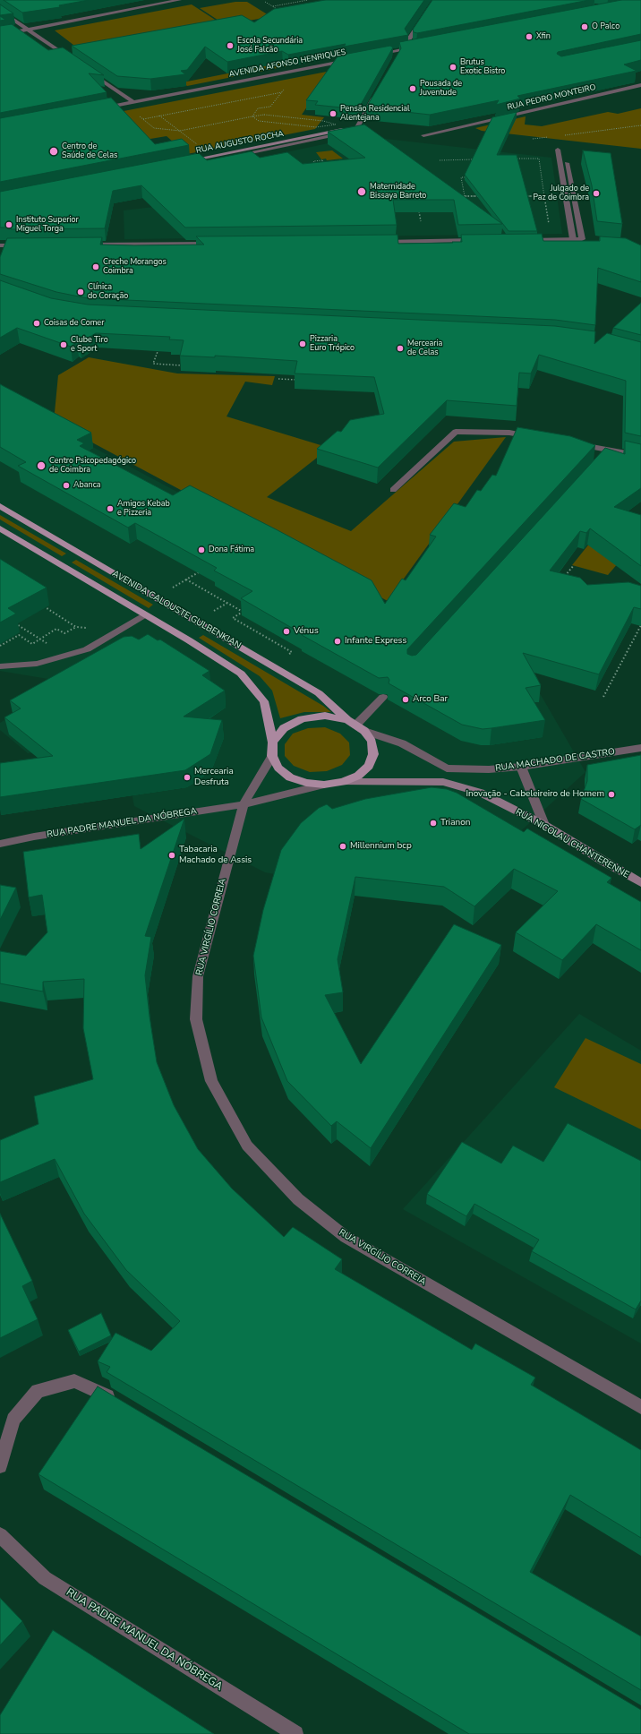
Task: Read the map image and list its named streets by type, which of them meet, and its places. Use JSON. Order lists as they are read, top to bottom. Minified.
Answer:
{"streets":{"main road":["AVENIDA CALOUSTE GULBENKIAN"],"street":["AVENIDA AFONSO HENRIQUES","RUA PEDRO MONTEIRO","RUA MACHADO DE CASTRO","RUA PADRE MANUEL DA NÓBREGA","RUA NICOLAU CHANTERENNE","RUA VIRGÍLIO CORREIA"]},"crossings":[["AVENIDA CALOUSTE GULBENKIAN","RUA MACHADO DE CASTRO"],["AVENIDA CALOUSTE GULBENKIAN","RUA PADRE MANUEL DA NÓBREGA"],["AVENIDA CALOUSTE GULBENKIAN","RUA NICOLAU CHANTERENNE"],["AVENIDA CALOUSTE GULBENKIAN","RUA VIRGÍLIO CORREIA"],["RUA MACHADO DE CASTRO","RUA PADRE MANUEL DA NÓBREGA"],["RUA MACHADO DE CASTRO","RUA NICOLAU CHANTERENNE"],["RUA MACHADO DE CASTRO","RUA VIRGÍLIO CORREIA"],["RUA PADRE MANUEL DA NÓBREGA","RUA NICOLAU CHANTERENNE"],["RUA PADRE MANUEL DA NÓBREGA","RUA VIRGÍLIO CORREIA"],["RUA NICOLAU CHANTERENNE","RUA VIRGÍLIO CORREIA"]],"places":["O Palco","Xfin","Escola Secundária José Falcão","Brutus Exotic Bistro","Pousada de Juventude","Pensão Residencial Alentejana","Centro de Saúde de Celas","Maternidade Bissaya Barreto","Julgado de Paz de Coimbra","Instituto Superior Miguel Torga","Creche Morangos Coimbra","Clínica do Coração","Coisas de Comer","Pizzaria Euro Trópico","Clube Tiro e Sport","Mercearia de Celas","Centro Psicopedagógico de Coimbra","Abanca","Amigos Kebab e Pizzeria","Dona Fátima","Vénus","Infante Express","Arco Bar","Mercearia Desfruta","Inovação - Cabeleireiro de Homem","Trianon","Millennium bcp","Tabacaria Machado de Assis"]}
